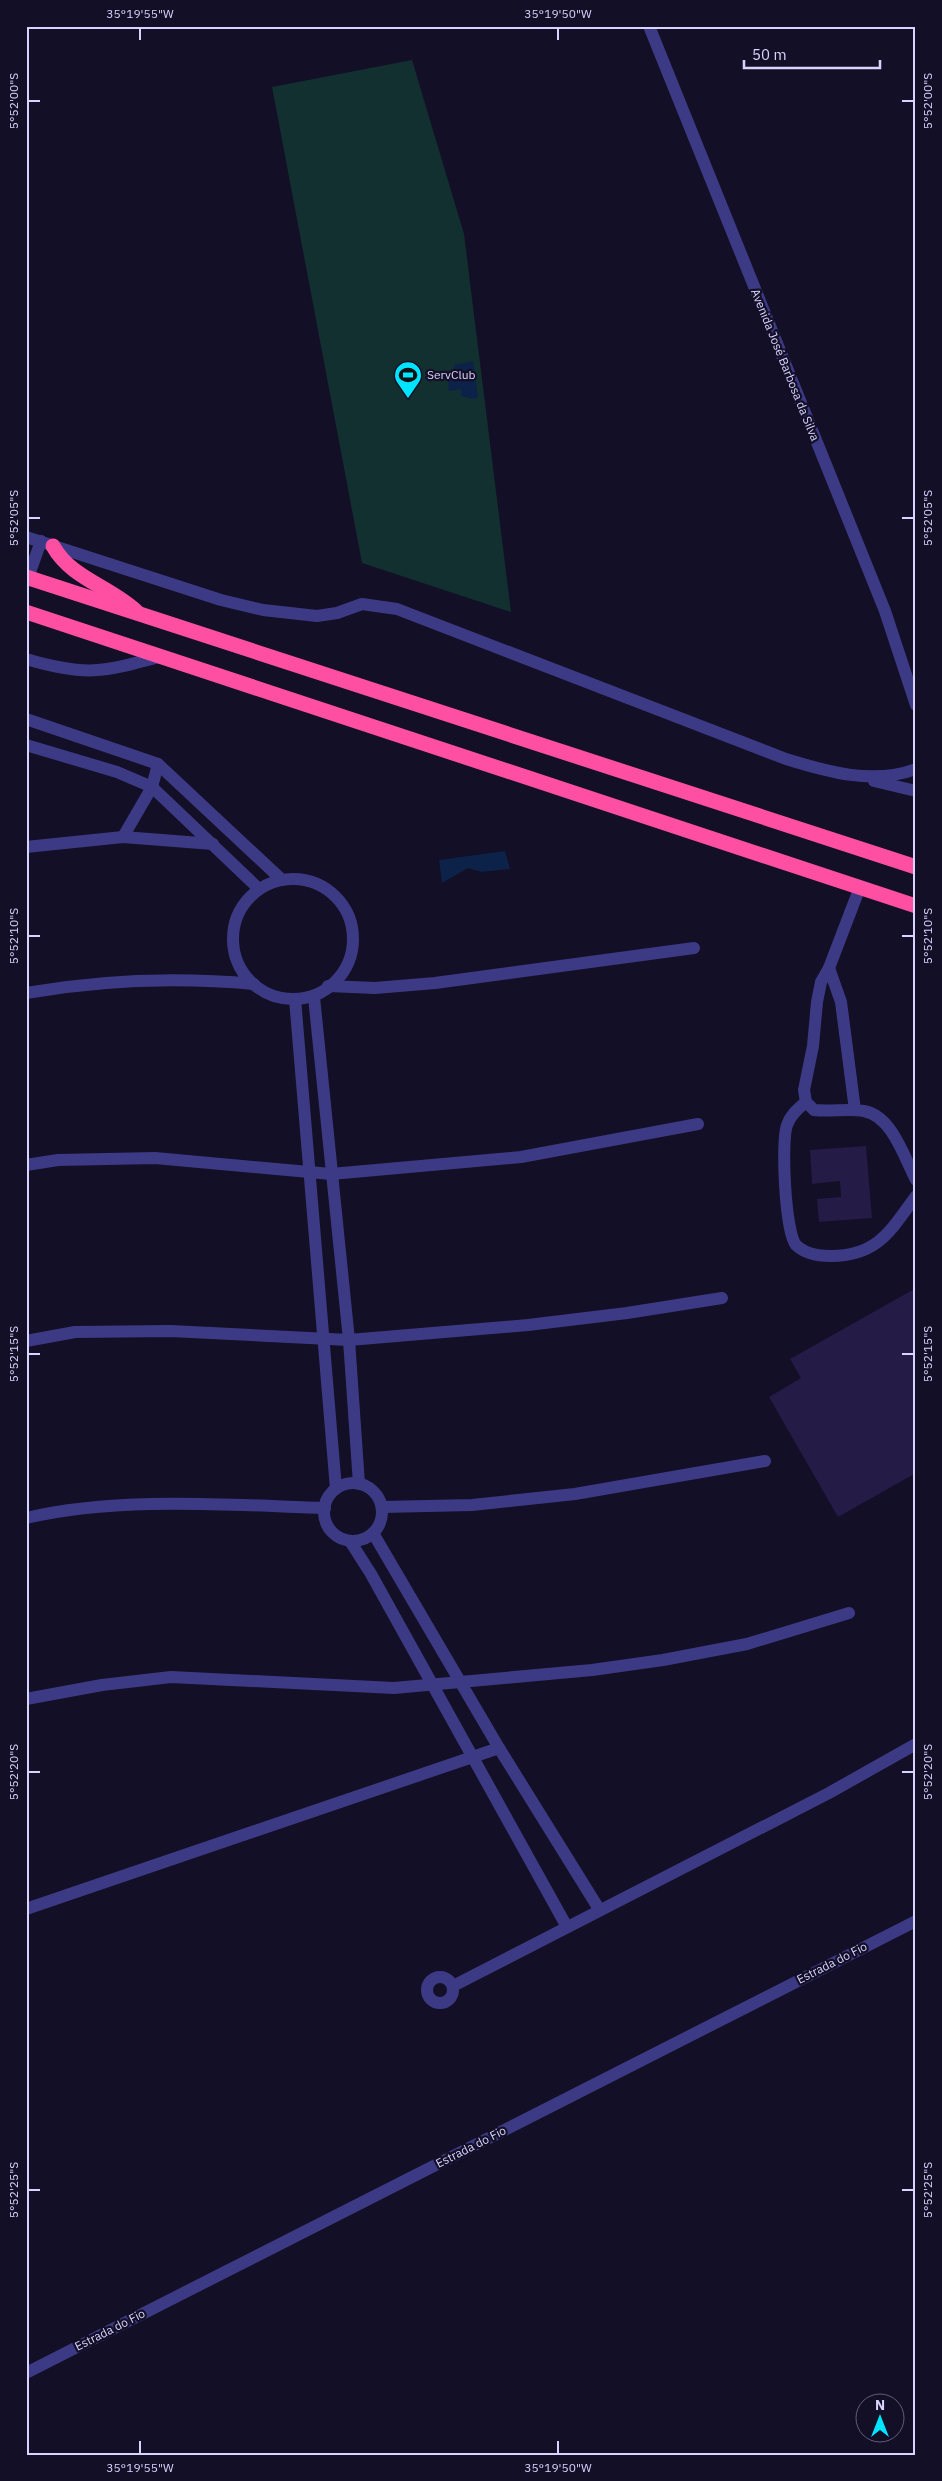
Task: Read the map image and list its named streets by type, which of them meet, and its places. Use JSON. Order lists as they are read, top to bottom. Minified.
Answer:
{"streets":{"street":["Avenida José Barbosa da Silva","Estrada do Fio"]},"places":{"sports":["ServClub"]},"scale_bar":"50 m","north":"top","coordinates":["35°19'55\"W","35°19'50\"W","5°52'00\"S","5°52'05\"S","5°52'10\"S","5°52'15\"S","5°52'20\"S","5°52'25\"S"]}
